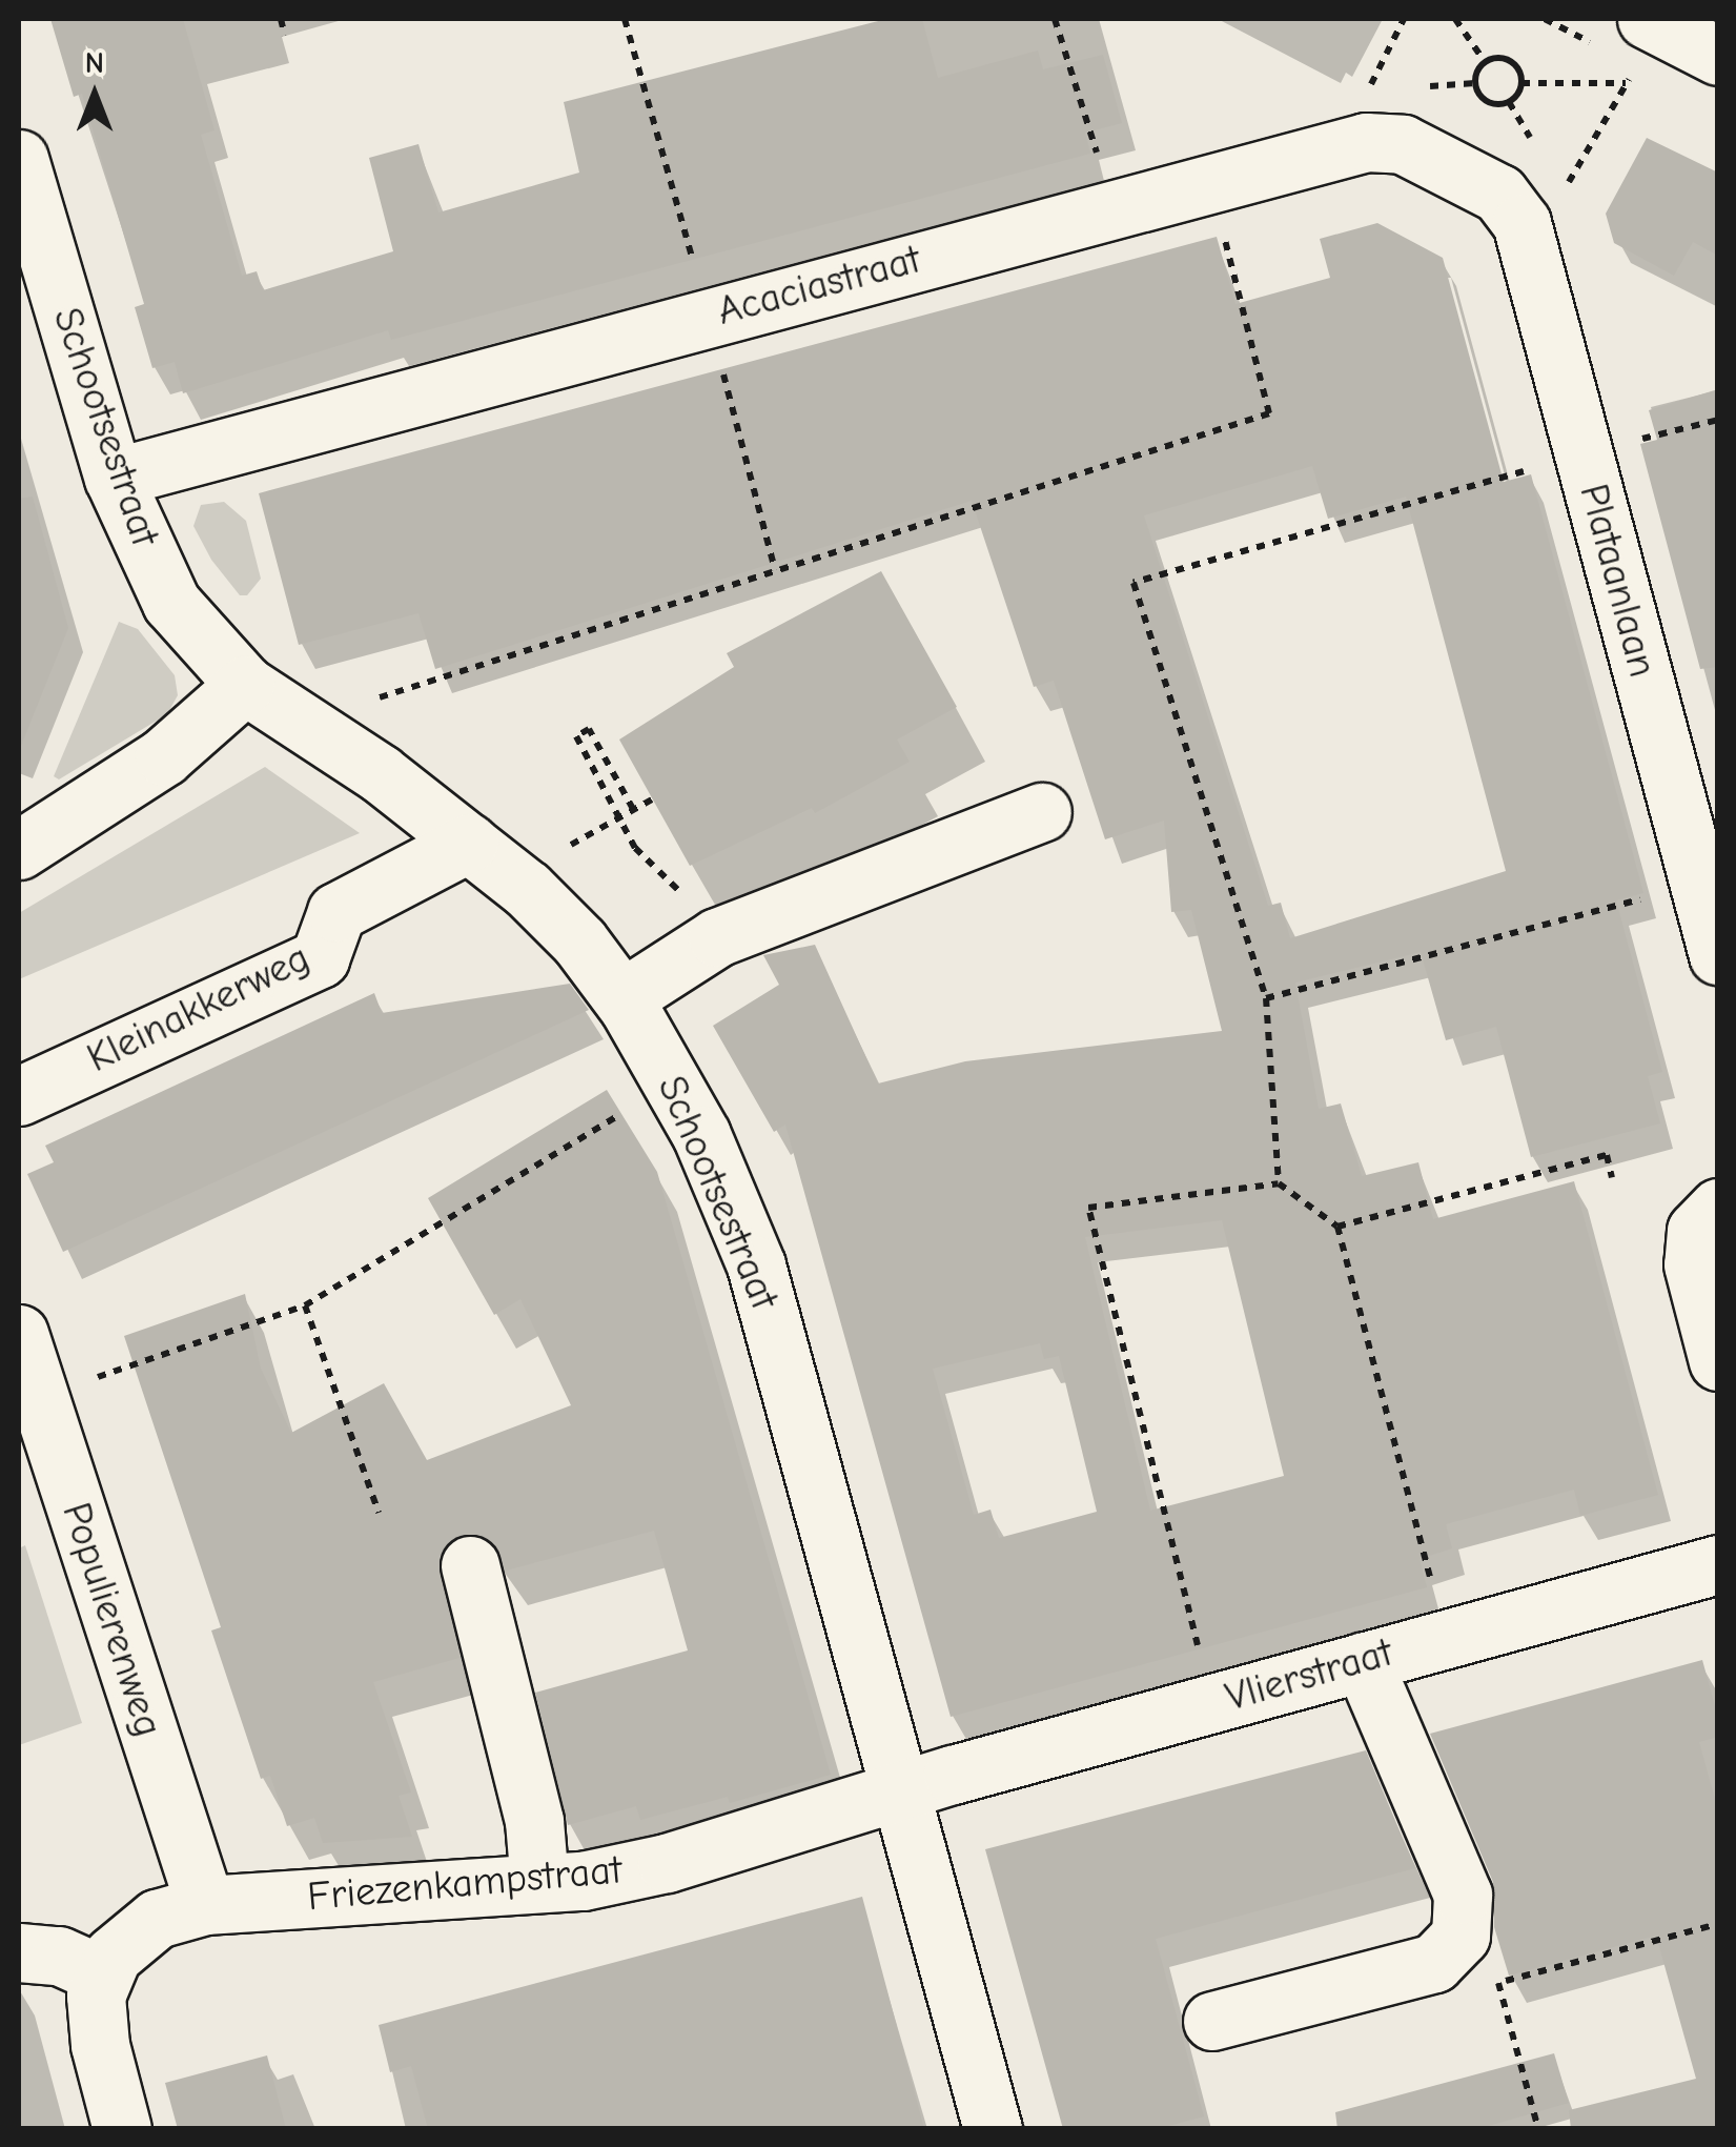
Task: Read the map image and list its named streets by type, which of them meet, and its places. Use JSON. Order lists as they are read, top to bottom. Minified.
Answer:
{"streets":{"street":["Acaciastraat","Schootsestraat","Plataanlaan","Kleinakkerweg","Populierenweg","Vlierstraat","Friezenkampstraat"]},"crossings":[["Acaciastraat","Schootsestraat"],["Acaciastraat","Plataanlaan"],["Schootsestraat","Kleinakkerweg"],["Schootsestraat","Vlierstraat"],["Schootsestraat","Friezenkampstraat"],["Populierenweg","Friezenkampstraat"],["Vlierstraat","Friezenkampstraat"]],"north":"top"}
